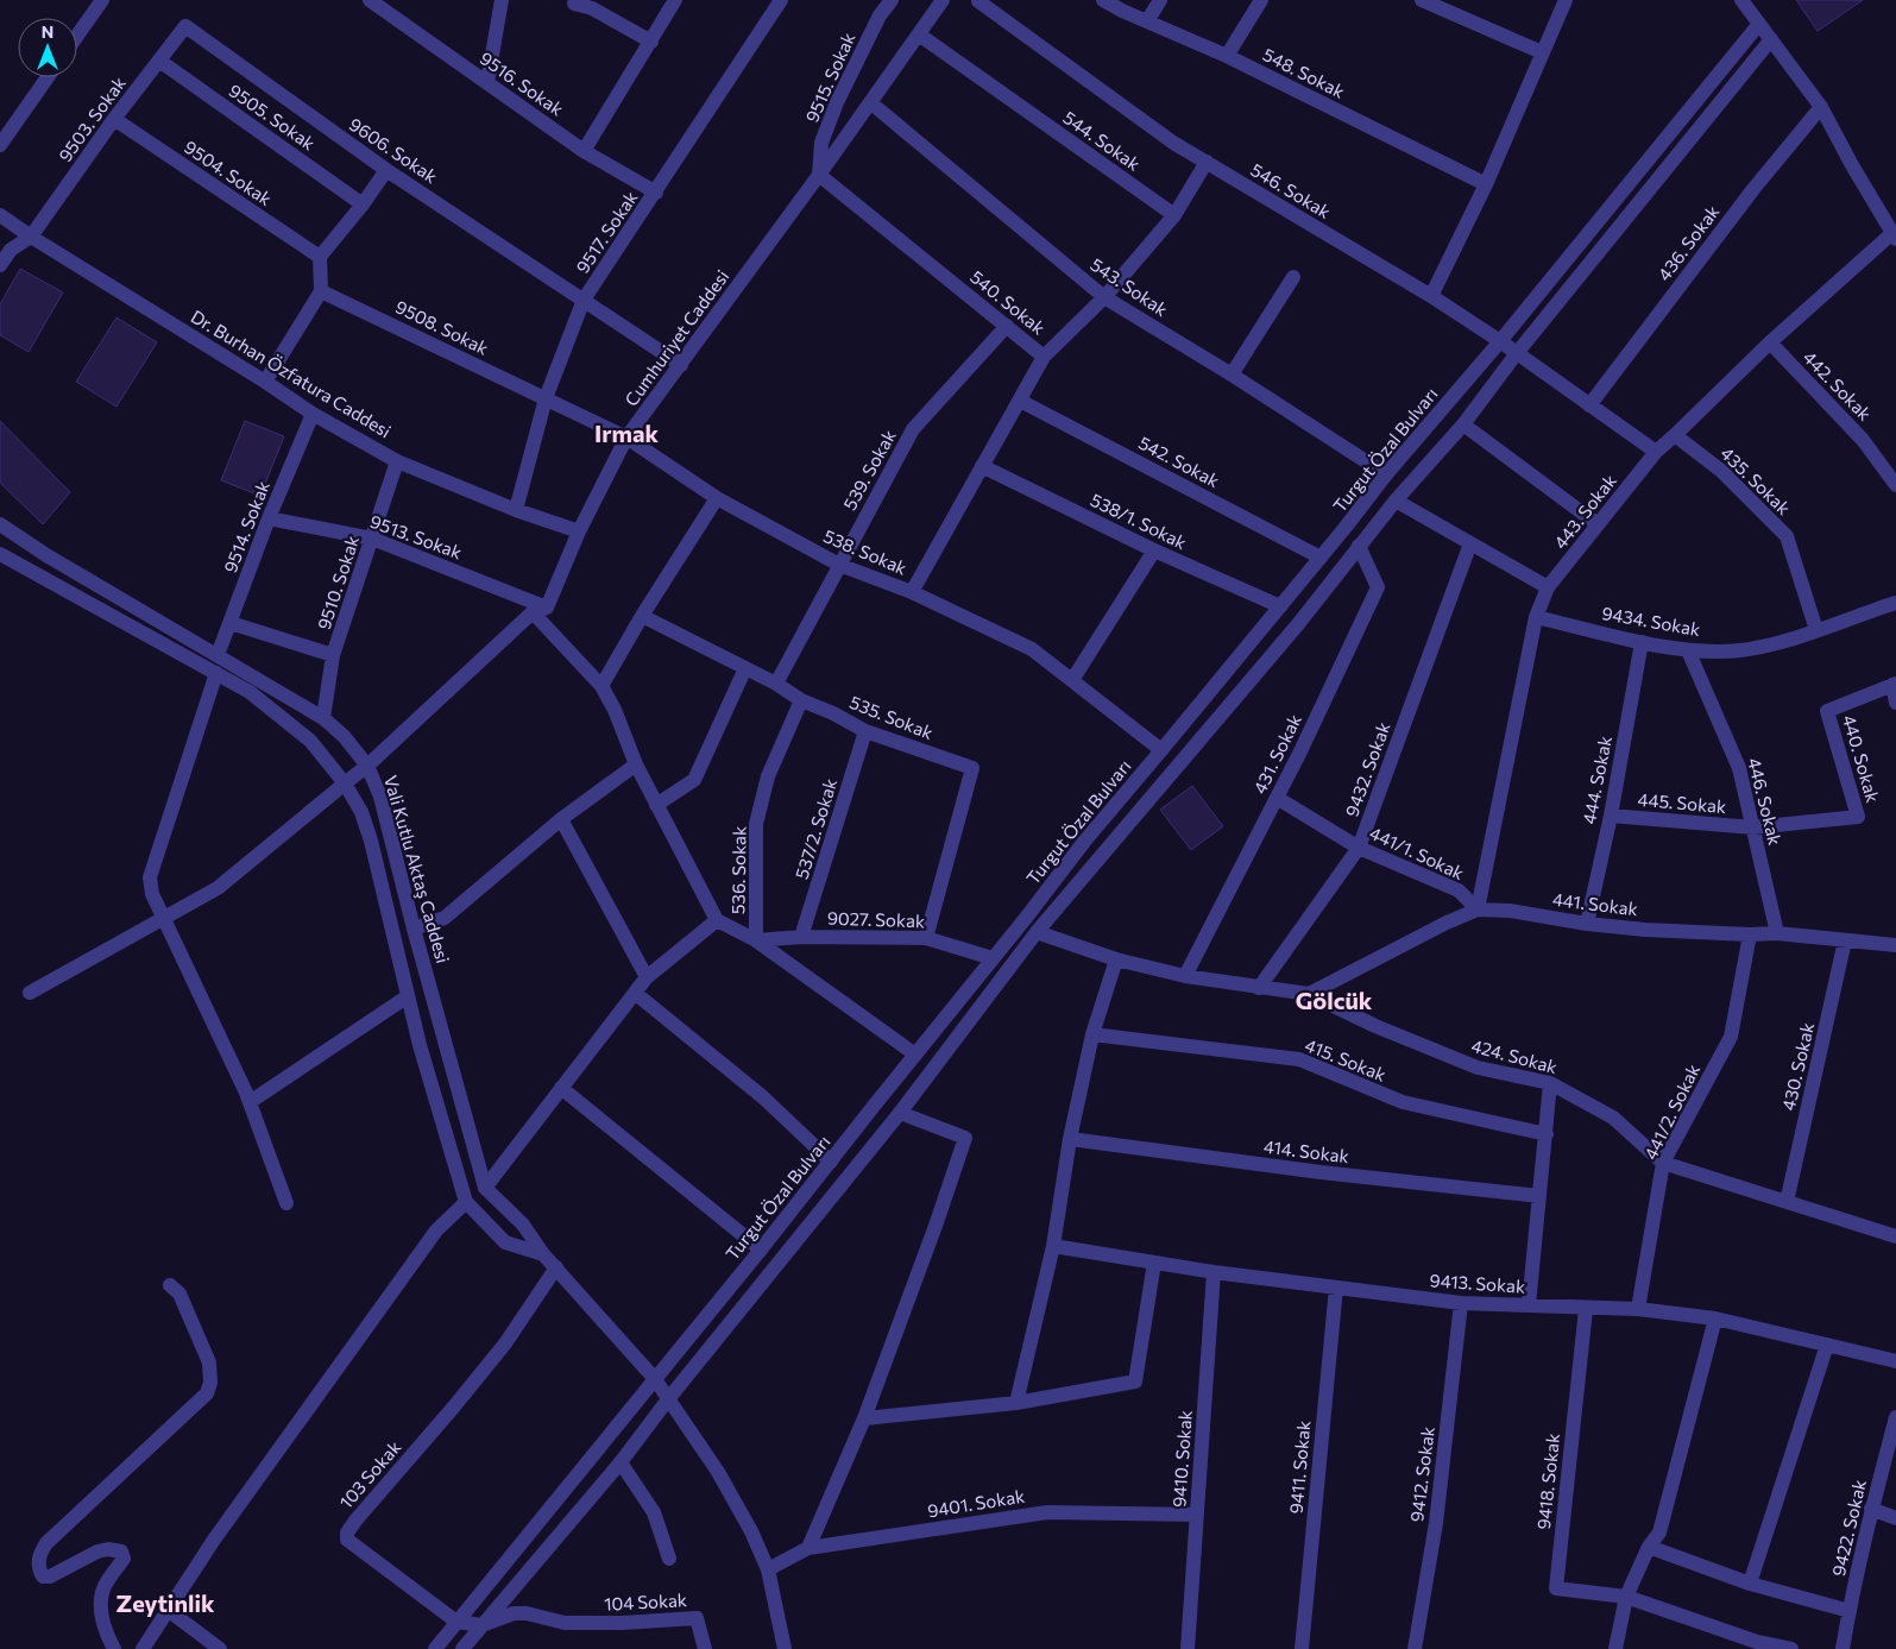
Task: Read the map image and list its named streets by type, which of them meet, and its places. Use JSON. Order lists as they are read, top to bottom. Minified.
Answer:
{"streets":{"street":["548. Sokak","9515. Sokak","9516. Sokak","9505. Sokak","9503. Sokak","544. Sokak","9606. Sokak","9504. Sokak","546. Sokak","9517. Sokak","436. Sokak","543. Sokak","540. Sokak","9508. Sokak","Cumhuriyet Caddesi","Dr. Burhan Özfatura Caddesi","442. Sokak","Turgut Özal Bulvarı","542. Sokak","539. Sokak","435. Sokak","443. Sokak","538/1. Sokak","9514. Sokak","9513. Sokak","538. Sokak","9510. Sokak","9434. Sokak","535. Sokak","431. Sokak","440. Sokak","9432. Sokak","444. Sokak","446. Sokak","445. Sokak","537/2. Sokak","441/1. Sokak","Vali Kutlu Aktaş Caddesi","536. Sokak","441. Sokak","9027. Sokak","424. Sokak","415. Sokak","430. Sokak","441/2. Sokak","414. Sokak","9413. Sokak","9410. Sokak","9411. Sokak","103 Sokak","9412. Sokak","9418. Sokak","9401. Sokak","9422. Sokak","104 Sokak"]},"crossings":[["9515. Sokak","540. Sokak"],["9515. Sokak","Cumhuriyet Caddesi"],["9516. Sokak","9517. Sokak"],["9505. Sokak","9503. Sokak"],["9503. Sokak","9606. Sokak"],["9503. Sokak","9504. Sokak"],["9503. Sokak","Dr. Burhan Özfatura Caddesi"],["544. Sokak","Cumhuriyet Caddesi"],["9606. Sokak","9517. Sokak"],["9606. Sokak","Cumhuriyet Caddesi"],["546. Sokak","436. Sokak"],["546. Sokak","Turgut Özal Bulvarı"],["546. Sokak","443. Sokak"],["9517. Sokak","9508. Sokak"],["9517. Sokak","Dr. Burhan Özfatura Caddesi"],["9517. Sokak","538. Sokak"],["543. Sokak","Cumhuriyet Caddesi"],["543. Sokak","Turgut Özal Bulvarı"],["540. Sokak","Cumhuriyet Caddesi"],["540. Sokak","542. Sokak"],["540. Sokak","539. Sokak"],["540. Sokak","538/1. Sokak"],["540. Sokak","538. Sokak"],["9508. Sokak","538. Sokak"],["Cumhuriyet Caddesi","Dr. Burhan Özfatura Caddesi"],["Cumhuriyet Caddesi","9513. Sokak"],["Cumhuriyet Caddesi","538. Sokak"],["Cumhuriyet Caddesi","Vali Kutlu Aktaş Caddesi"],["Dr. Burhan Özfatura Caddesi","9514. Sokak"],["Dr. Burhan Özfatura Caddesi","9510. Sokak"],["442. Sokak","443. Sokak"],["Turgut Özal Bulvarı","542. Sokak"],["Turgut Özal Bulvarı","538/1. Sokak"],["Turgut Özal Bulvarı","538. Sokak"],["Turgut Özal Bulvarı","9027. Sokak"],["Turgut Özal Bulvarı","103 Sokak"],["539. Sokak","538. Sokak"],["539. Sokak","535. Sokak"],["435. Sokak","443. Sokak"],["435. Sokak","9434. Sokak"],["443. Sokak","9434. Sokak"],["443. Sokak","441/1. Sokak"],["443. Sokak","441. Sokak"],["9514. Sokak","9513. Sokak"],["9514. Sokak","Vali Kutlu Aktaş Caddesi"],["9513. Sokak","9510. Sokak"],["9510. Sokak","Vali Kutlu Aktaş Caddesi"],["9434. Sokak","444. Sokak"],["9434. Sokak","446. Sokak"],["535. Sokak","537/2. Sokak"],["535. Sokak","536. Sokak"],["535. Sokak","9027. Sokak"],["431. Sokak","441/1. Sokak"],["431. Sokak","424. Sokak"],["440. Sokak","445. Sokak"],["9432. Sokak","441/1. Sokak"],["9432. Sokak","424. Sokak"],["444. Sokak","445. Sokak"],["444. Sokak","441. Sokak"],["446. Sokak","445. Sokak"],["446. Sokak","441. Sokak"],["537/2. Sokak","9027. Sokak"],["441/1. Sokak","441. Sokak"],["536. Sokak","9027. Sokak"],["441. Sokak","424. Sokak"],["441. Sokak","430. Sokak"],["441. Sokak","441/2. Sokak"],["424. Sokak","430. Sokak"],["424. Sokak","441/2. Sokak"],["441/2. Sokak","9413. Sokak"],["9413. Sokak","9410. Sokak"],["9413. Sokak","9411. Sokak"],["9413. Sokak","9412. Sokak"],["9413. Sokak","9418. Sokak"],["9410. Sokak","9401. Sokak"],["103 Sokak","104 Sokak"]],"districts":["Irmak","Gölcük","Zeytinlik"],"north":"top"}
